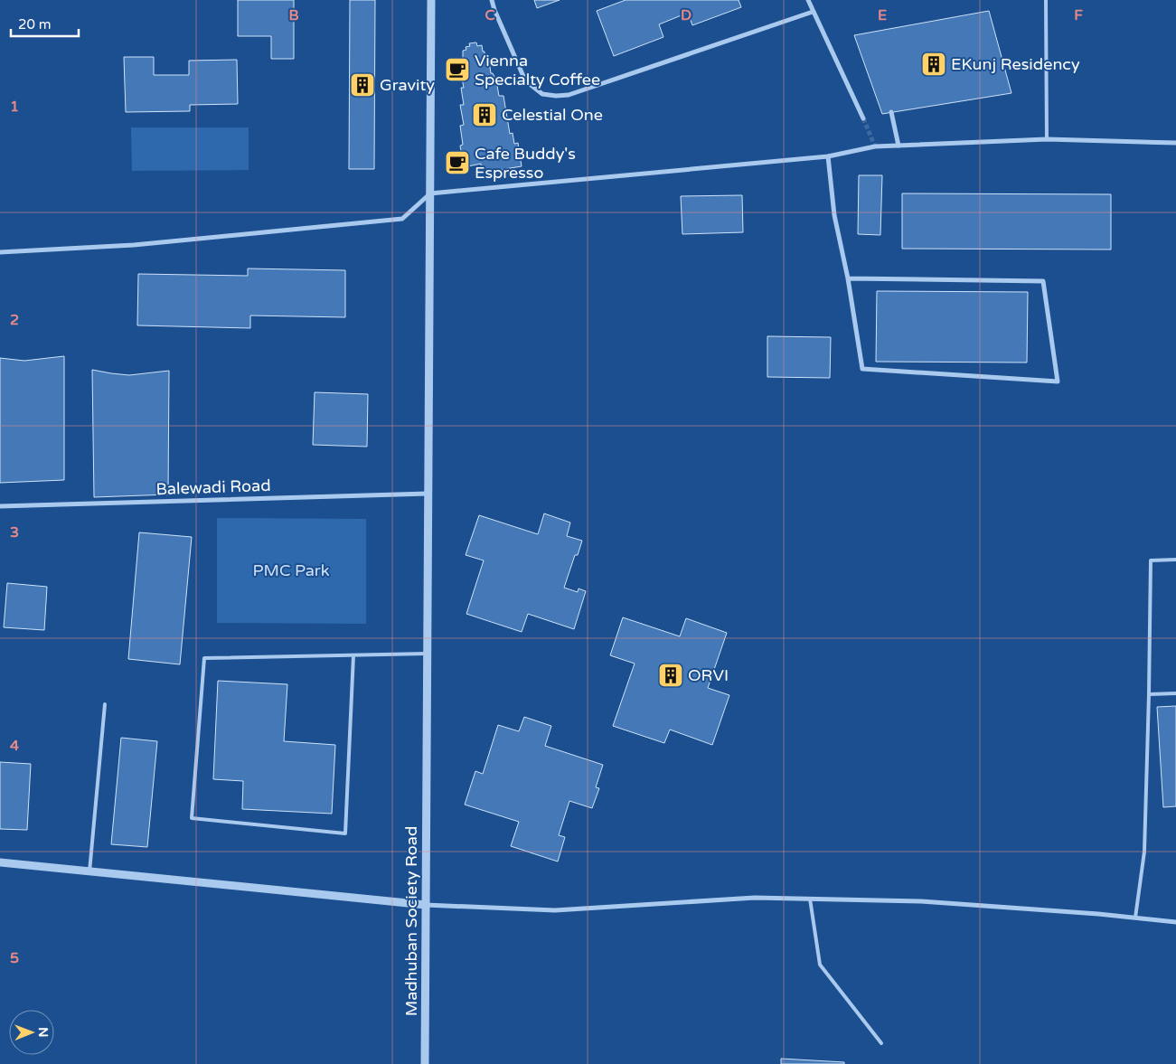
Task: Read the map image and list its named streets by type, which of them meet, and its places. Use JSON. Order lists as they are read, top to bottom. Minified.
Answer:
{"streets":{"street":["Balewadi Road","Madhuban Society Road"]},"crossings":[["Balewadi Road","Madhuban Society Road"]],"parks":["PMC Park"],"places":{"building":["EKunj Residency","Gravity","Celestial One","ORVI"],"cafe":["Vienna Specialty Coffee","Cafe Buddy's Espresso"]},"scale_bar":"20 m","north":"right","grid":{"columns":["B","C","D","E","F"],"rows":["1","2","3","4","5"]}}
